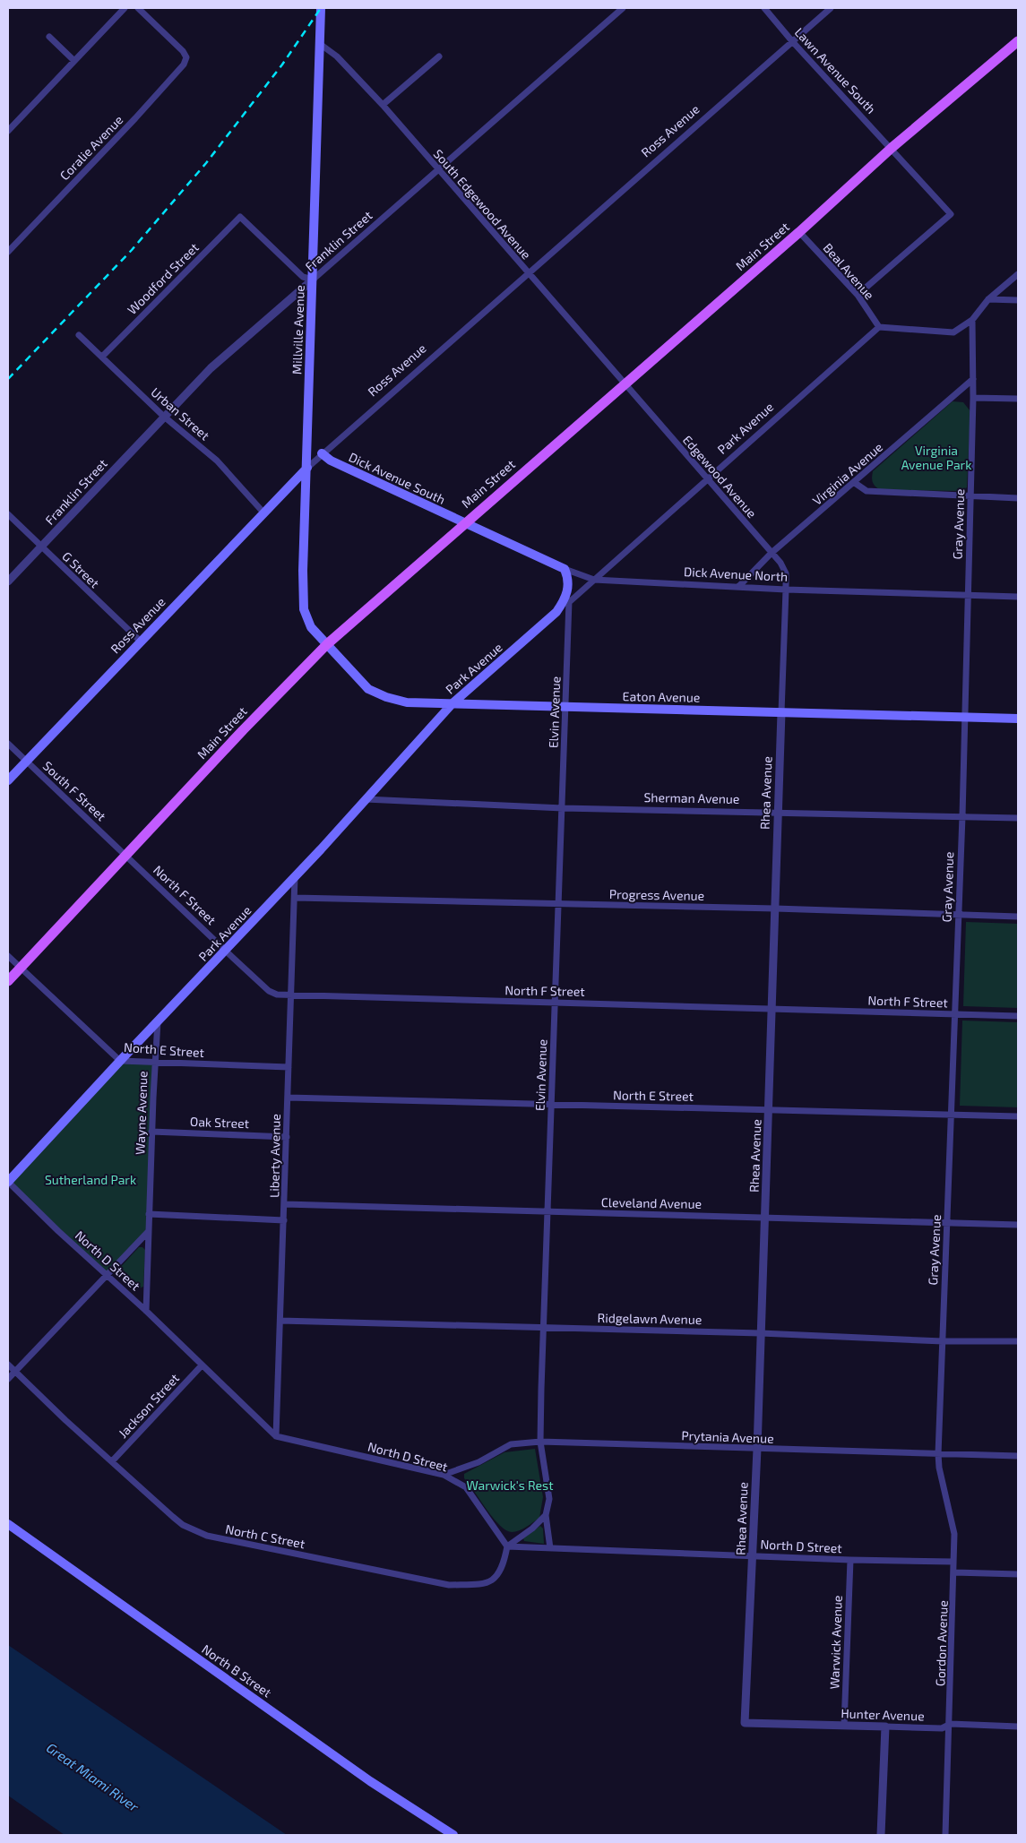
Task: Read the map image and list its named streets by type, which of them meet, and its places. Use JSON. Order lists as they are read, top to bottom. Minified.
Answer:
{"streets":{"main road":["Ross Avenue","Main Street","Millville Avenue","Park Avenue","Dick Avenue South","Dick Avenue North","Eaton Avenue","North B Street"],"street":["Lawn Avenue South","Coralie Avenue","South Edgewood Avenue","Franklin Street","Beal Avenue","Woodford Street","Urban Street","Virginia Avenue","Edgewood Avenue","Gray Avenue","G Street","Elvin Avenue","South F Street","Rhea Avenue","Sherman Avenue","North F Street","Progress Avenue","North E Street","Wayne Avenue","Oak Street","Liberty Avenue","Cleveland Avenue","North D Street","Ridgelawn Avenue","Jackson Street","Prytania Avenue","North C Street","Warwick Avenue","Gordon Avenue","Hunter Avenue"]},"crossings":[["Lawn Avenue South","Ross Avenue"],["Lawn Avenue South","Main Street"],["Lawn Avenue South","Beal Avenue"],["Ross Avenue","South Edgewood Avenue"],["Ross Avenue","Millville Avenue"],["Ross Avenue","Urban Street"],["Ross Avenue","Dick Avenue South"],["Ross Avenue","G Street"],["Ross Avenue","South F Street"],["South Edgewood Avenue","Franklin Street"],["South Edgewood Avenue","Main Street"],["South Edgewood Avenue","Millville Avenue"],["South Edgewood Avenue","Edgewood Avenue"],["Franklin Street","Woodford Street"],["Franklin Street","Millville Avenue"],["Franklin Street","Urban Street"],["Franklin Street","G Street"],["Main Street","Beal Avenue"],["Main Street","Millville Avenue"],["Main Street","Edgewood Avenue"],["Main Street","Dick Avenue South"],["Main Street","Dick Avenue North"],["Main Street","Eaton Avenue"],["Main Street","South F Street"],["Main Street","North F Street"],["Main Street","North E Street"],["Beal Avenue","Park Avenue"],["Woodford Street","Millville Avenue"],["Woodford Street","Urban Street"],["Millville Avenue","Eaton Avenue"],["Park Avenue","Edgewood Avenue"],["Park Avenue","Dick Avenue North"],["Park Avenue","Eaton Avenue"],["Park Avenue","Elvin Avenue"],["Park Avenue","Sherman Avenue"],["Park Avenue","North F Street"],["Park Avenue","North E Street"],["Park Avenue","Wayne Avenue"],["Park Avenue","Liberty Avenue"],["Park Avenue","North D Street"],["Virginia Avenue","Edgewood Avenue"],["Virginia Avenue","Gray Avenue"],["Virginia Avenue","Dick Avenue North"],["Edgewood Avenue","Dick Avenue North"],["Edgewood Avenue","Rhea Avenue"],["Dick Avenue South","Dick Avenue North"],["Gray Avenue","Dick Avenue North"],["Gray Avenue","Eaton Avenue"],["Gray Avenue","Sherman Avenue"],["Gray Avenue","North F Street"],["Gray Avenue","Progress Avenue"],["Gray Avenue","North E Street"],["Gray Avenue","Cleveland Avenue"],["Gray Avenue","Ridgelawn Avenue"],["Gray Avenue","Prytania Avenue"],["Gray Avenue","Gordon Avenue"],["Dick Avenue North","Rhea Avenue"],["Eaton Avenue","Elvin Avenue"],["Eaton Avenue","Rhea Avenue"],["Elvin Avenue","Sherman Avenue"],["Elvin Avenue","North F Street"],["Elvin Avenue","Progress Avenue"],["Elvin Avenue","North E Street"],["Elvin Avenue","Cleveland Avenue"],["Elvin Avenue","North D Street"],["Elvin Avenue","Ridgelawn Avenue"],["Elvin Avenue","Prytania Avenue"],["South F Street","North F Street"],["Rhea Avenue","Sherman Avenue"],["Rhea Avenue","North F Street"],["Rhea Avenue","Progress Avenue"],["Rhea Avenue","North E Street"],["Rhea Avenue","Cleveland Avenue"],["Rhea Avenue","North D Street"],["Rhea Avenue","Ridgelawn Avenue"],["Rhea Avenue","Prytania Avenue"],["Rhea Avenue","Hunter Avenue"],["North F Street","Liberty Avenue"],["Progress Avenue","Liberty Avenue"],["North E Street","Wayne Avenue"],["North E Street","Liberty Avenue"],["Wayne Avenue","Oak Street"],["Wayne Avenue","North D Street"],["Oak Street","Liberty Avenue"],["Liberty Avenue","Cleveland Avenue"],["Liberty Avenue","North D Street"],["Liberty Avenue","Ridgelawn Avenue"],["North D Street","Jackson Street"],["North D Street","Prytania Avenue"],["North D Street","North C Street"],["North D Street","Warwick Avenue"],["North D Street","Gordon Avenue"],["Jackson Street","North C Street"],["Prytania Avenue","Gordon Avenue"],["Warwick Avenue","Hunter Avenue"],["Gordon Avenue","Hunter Avenue"]],"water":["Great Miami River"],"parks":["Virginia Avenue Park","Sutherland Park","Warwick's Rest"]}
